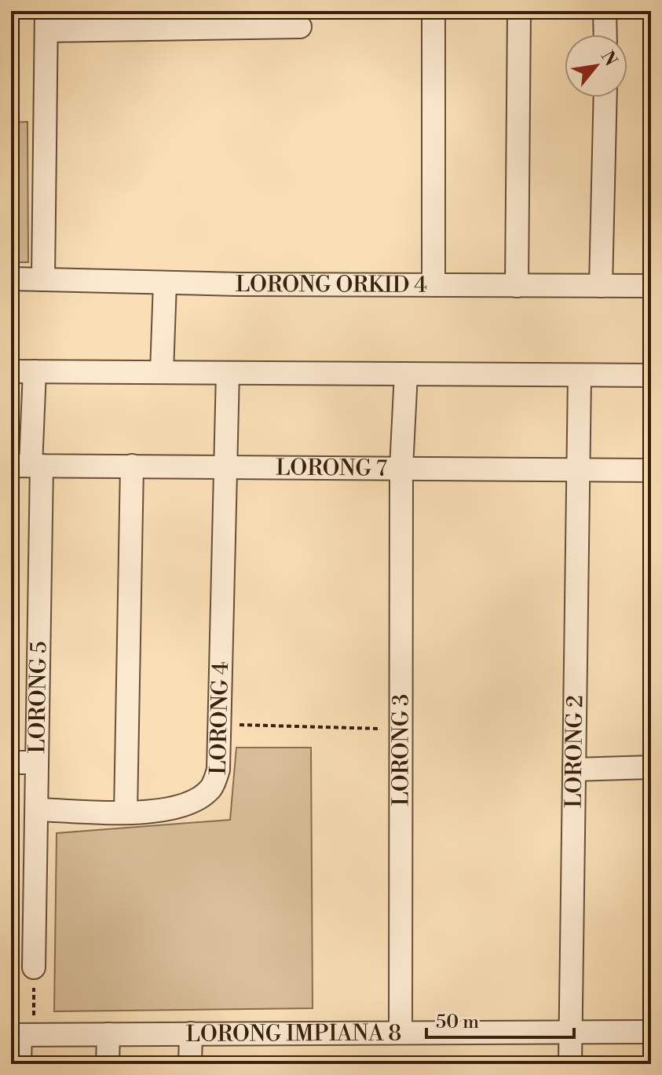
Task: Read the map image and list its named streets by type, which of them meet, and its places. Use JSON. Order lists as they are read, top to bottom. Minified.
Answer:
{"streets":{"street":["LORONG ORKID 4","LORONG 7","LORONG 5","LORONG 4","LORONG 3","LORONG 2","LORONG IMPIANA 8"]},"crossings":[["LORONG 7","LORONG 5"],["LORONG 7","LORONG 4"],["LORONG 7","LORONG 3"],["LORONG 7","LORONG 2"],["LORONG 5","LORONG 4"],["LORONG 3","LORONG IMPIANA 8"],["LORONG 2","LORONG IMPIANA 8"]],"scale_bar":"50 m","north":"top right"}
